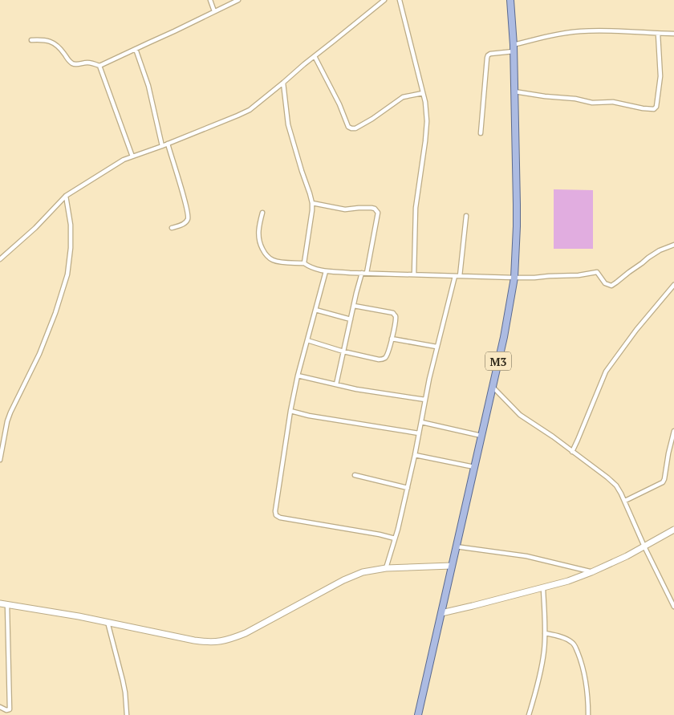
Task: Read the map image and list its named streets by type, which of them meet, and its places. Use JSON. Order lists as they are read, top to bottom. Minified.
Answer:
{"streets":{"main road":["M3"]}}
